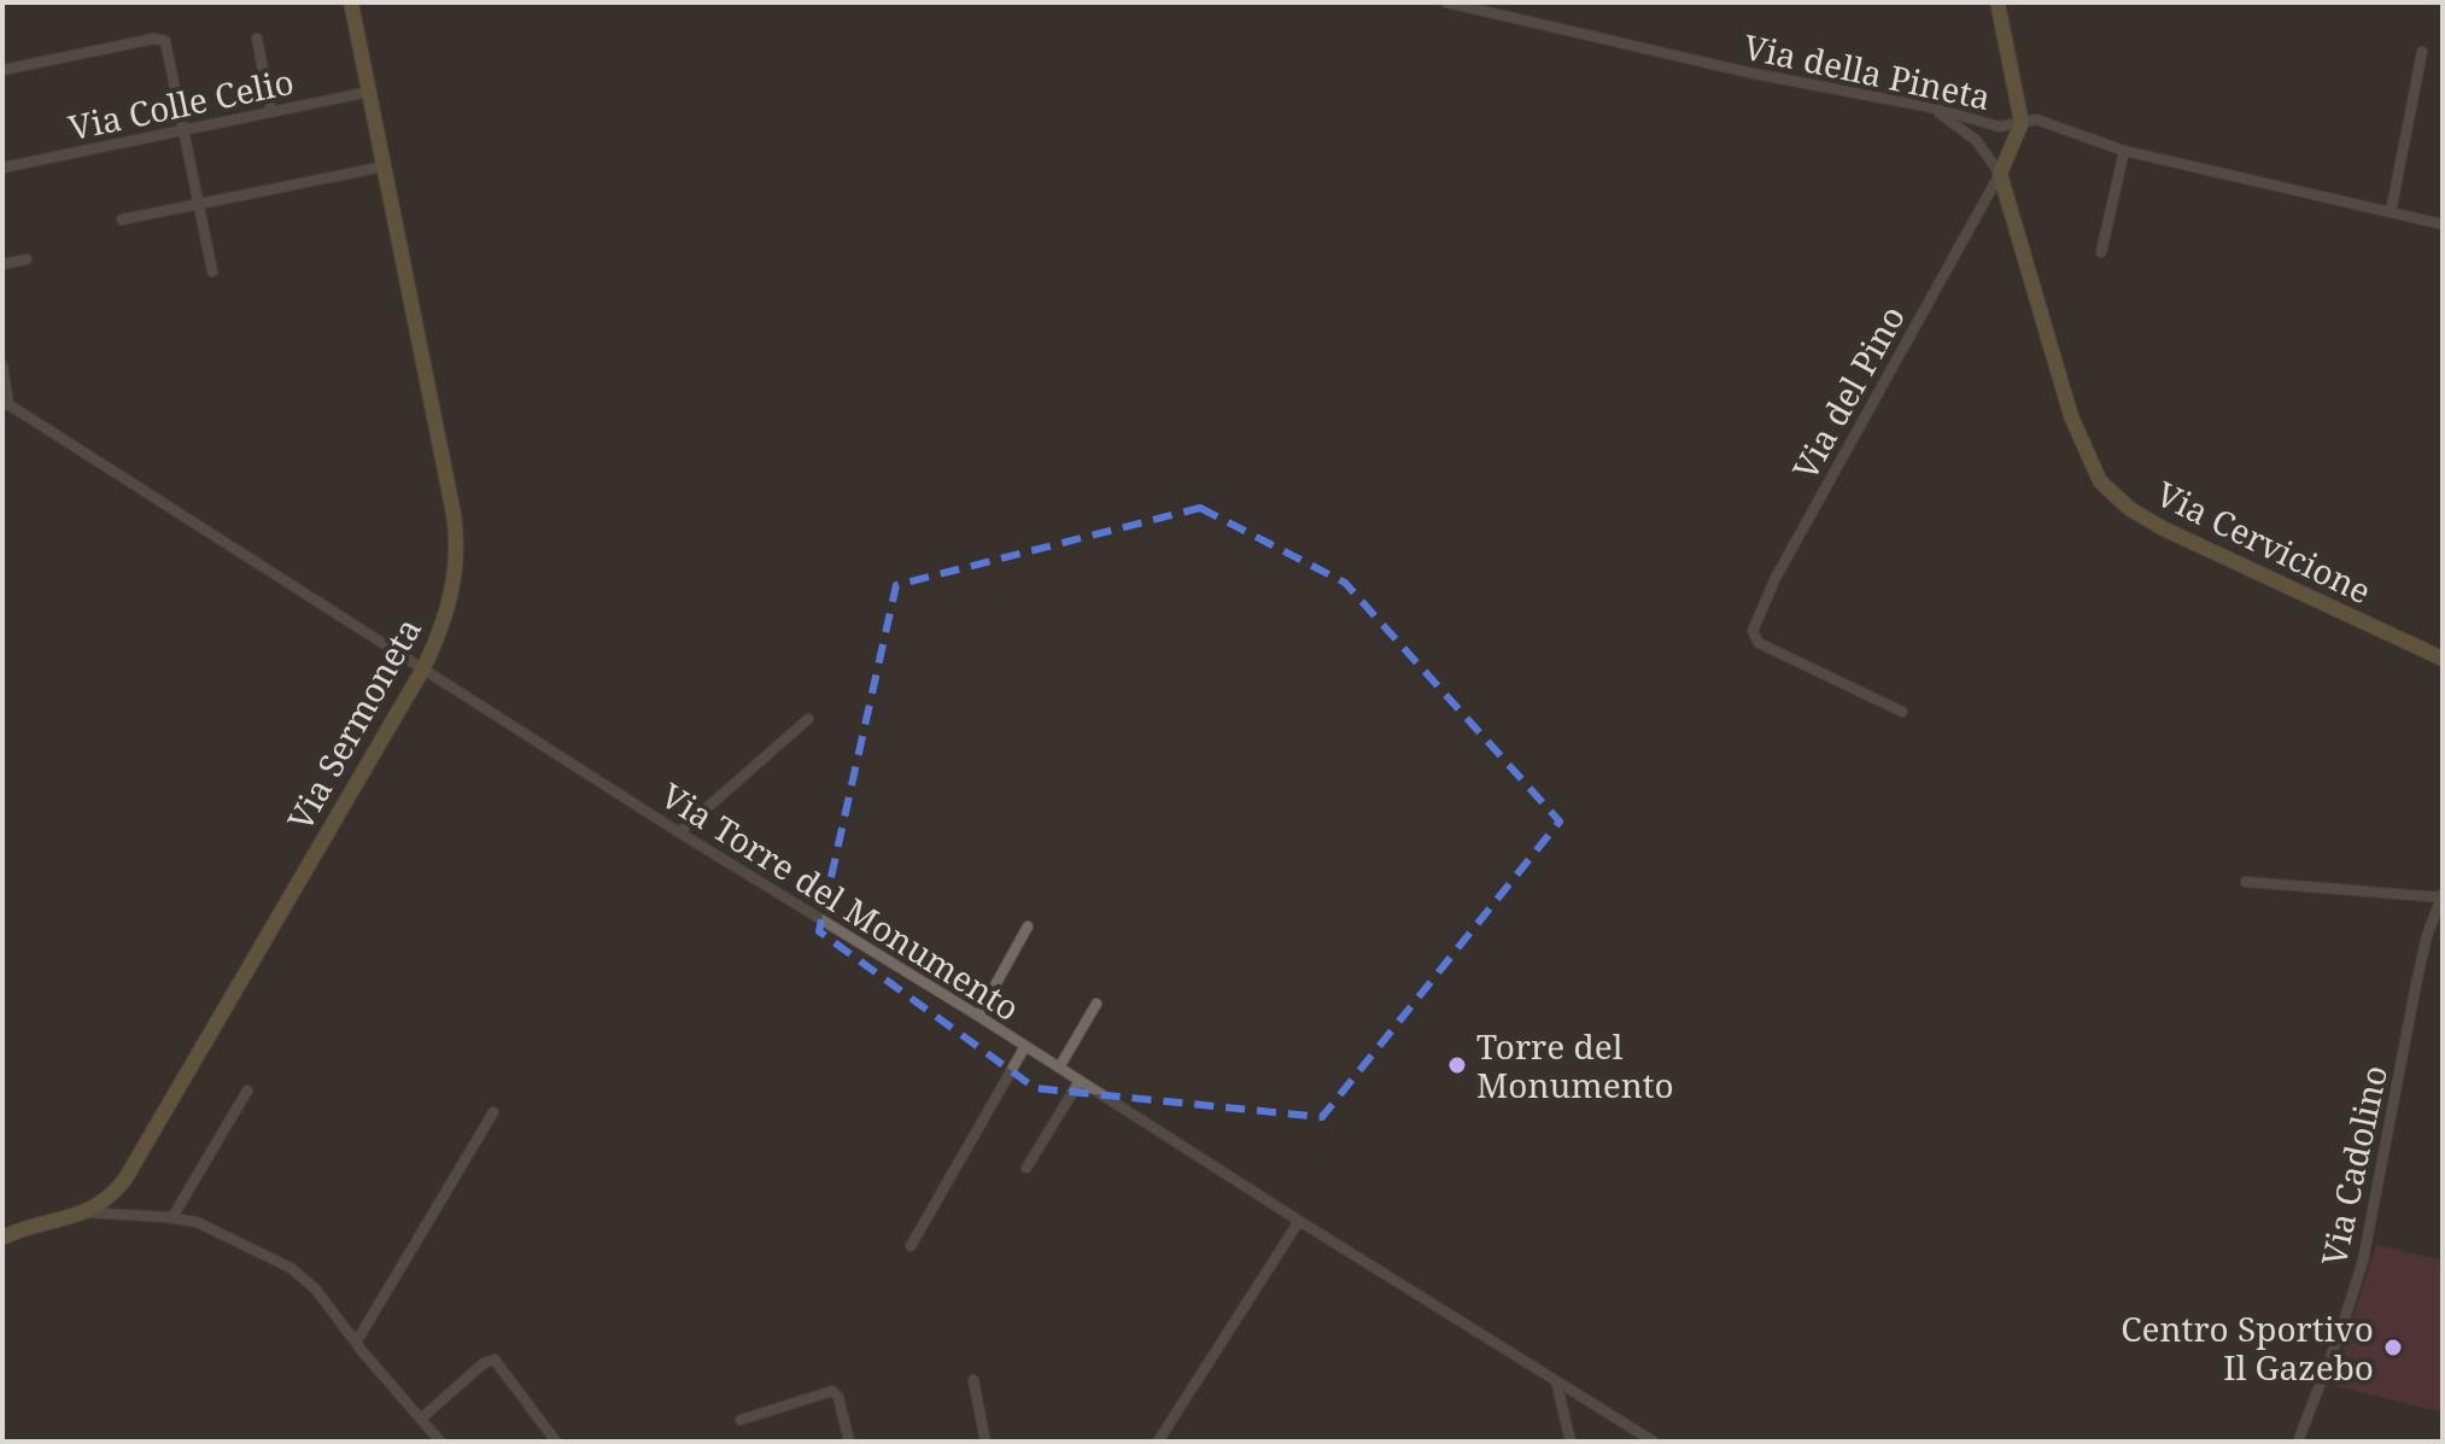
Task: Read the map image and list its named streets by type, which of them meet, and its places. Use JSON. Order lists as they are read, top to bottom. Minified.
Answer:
{"streets":{"street":["Via della Pineta","Via Colle Celio","Via del Pino","Via Cervicione","Via Sermoneta","Via Torre del Monumento","Via Cadolino"]},"crossings":[["Via della Pineta","Via Cervicione"],["Via Colle Celio","Via Sermoneta"],["Via del Pino","Via Cervicione"],["Via Sermoneta","Via Torre del Monumento"]],"places":["Torre del Monumento","Centro Sportivo Il Gazebo"]}
